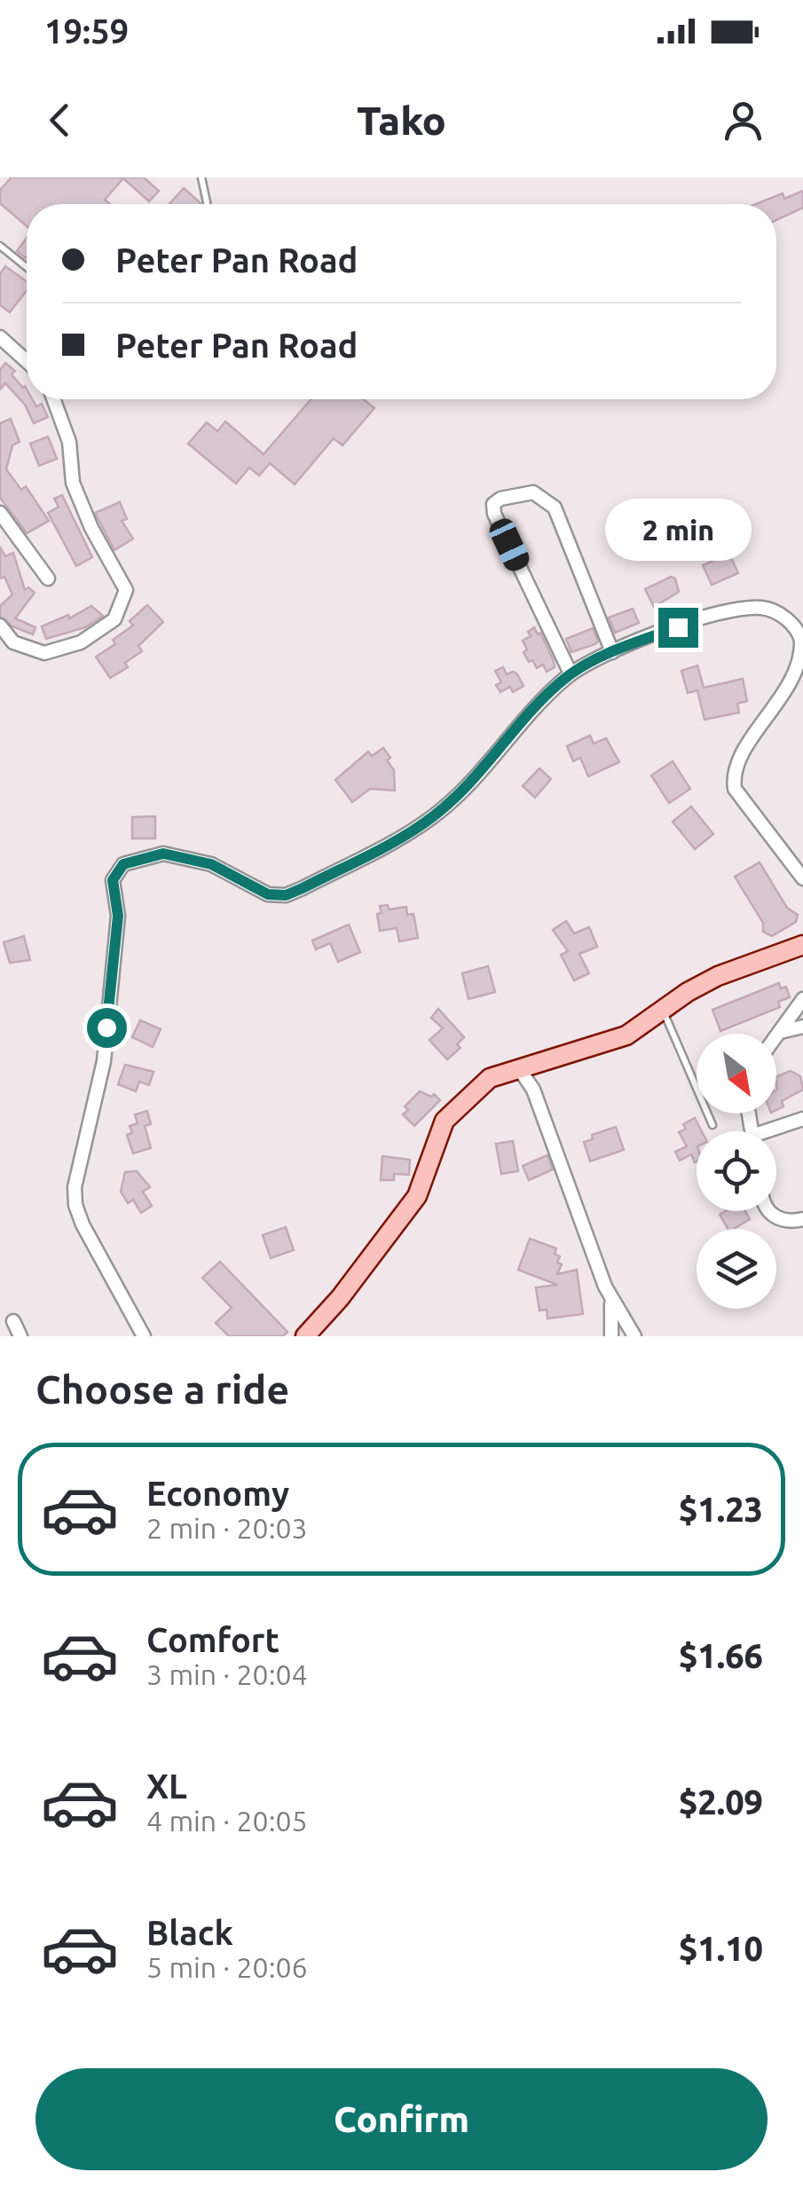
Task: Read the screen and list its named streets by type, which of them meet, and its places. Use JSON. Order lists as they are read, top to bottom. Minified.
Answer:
{"north":"bottom right","page":{"status":"19:59","header":"Tako","banner":["Peter Pan Road","Peter Pan Road"],"bubble":"2 min","heading":"Choose a ride","list":[{"name":"Economy","note":"2 min · 20:03","value":"$1.23"},{"name":"Comfort","note":"3 min · 20:04","value":"$1.66"},{"name":"XL","note":"4 min · 20:05","value":"$2.09"},{"name":"Black","note":"5 min · 20:06","value":"$1.10"}],"buttons":"Confirm"}}
